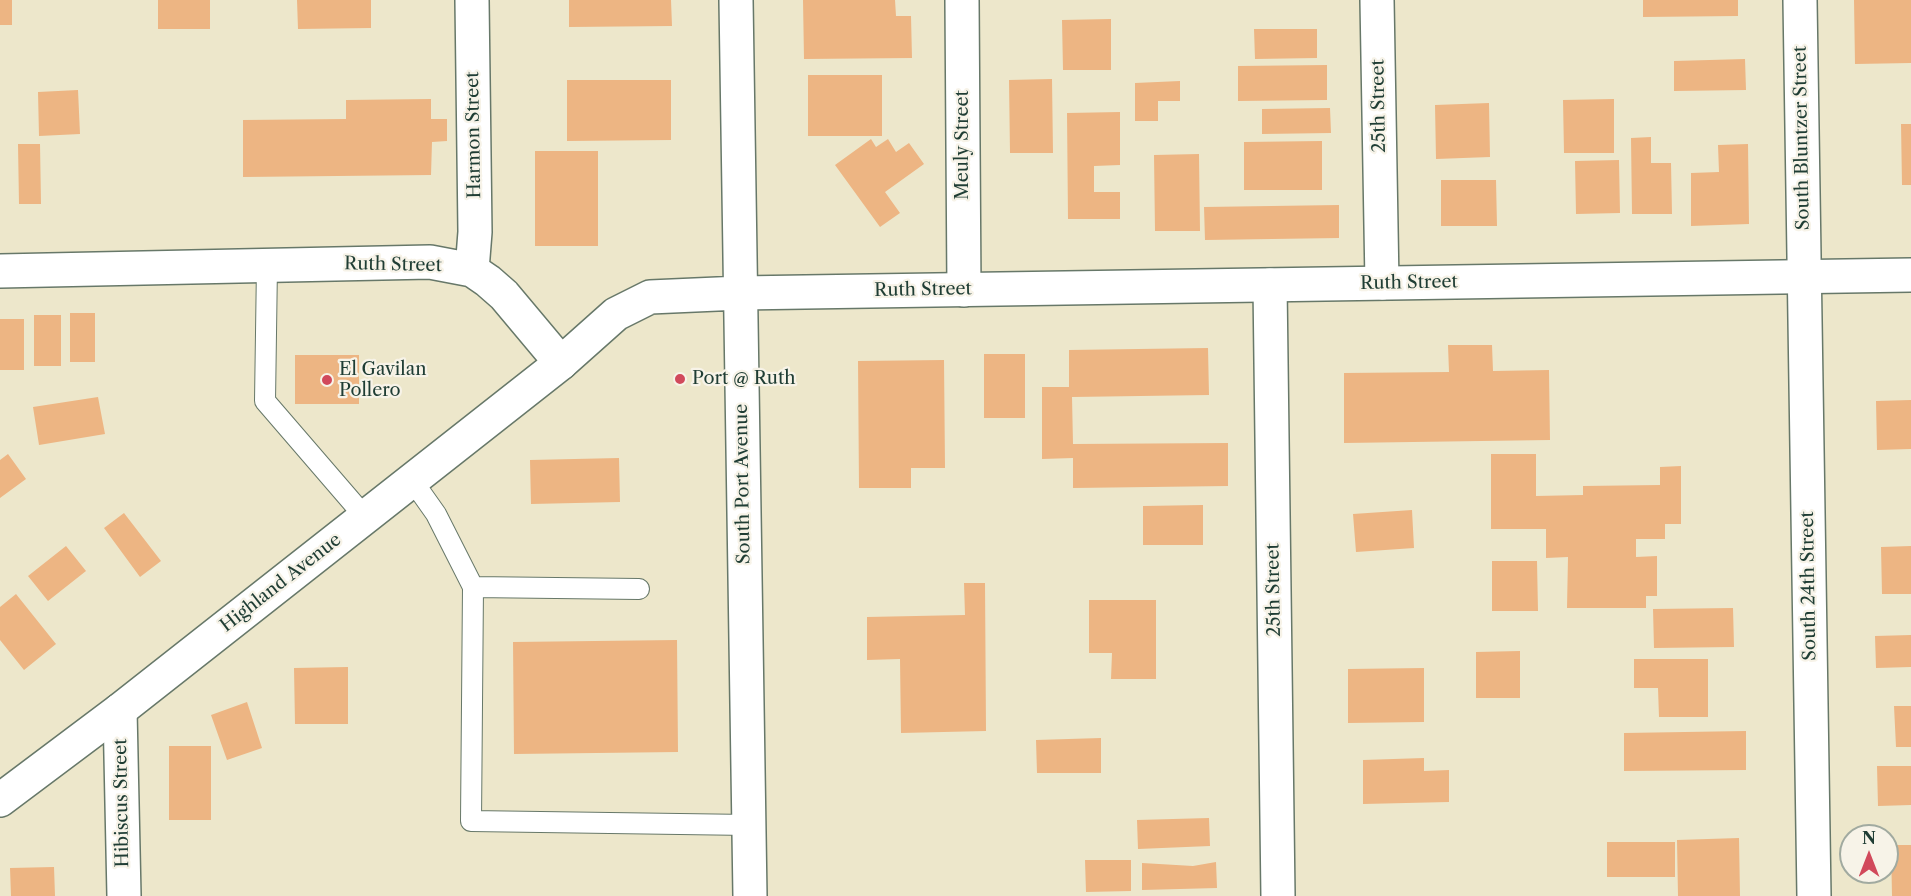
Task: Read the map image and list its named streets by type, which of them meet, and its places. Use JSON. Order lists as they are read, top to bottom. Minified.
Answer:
{"streets":{"street":["25th Street","Harmon Street","South Bluntzer Street","Meuly Street","Ruth Street","South Port Avenue","Highland Avenue","South 24th Street","Hibiscus Street"]},"crossings":[["25th Street","Ruth Street"],["Harmon Street","Ruth Street"],["South Bluntzer Street","Ruth Street"],["South Bluntzer Street","South 24th Street"],["Meuly Street","Ruth Street"],["Ruth Street","South Port Avenue"],["Ruth Street","Highland Avenue"],["Ruth Street","South 24th Street"],["Highland Avenue","Hibiscus Street"]],"places":["Port @ Ruth","El Gavilan Pollero"],"north":"top"}
